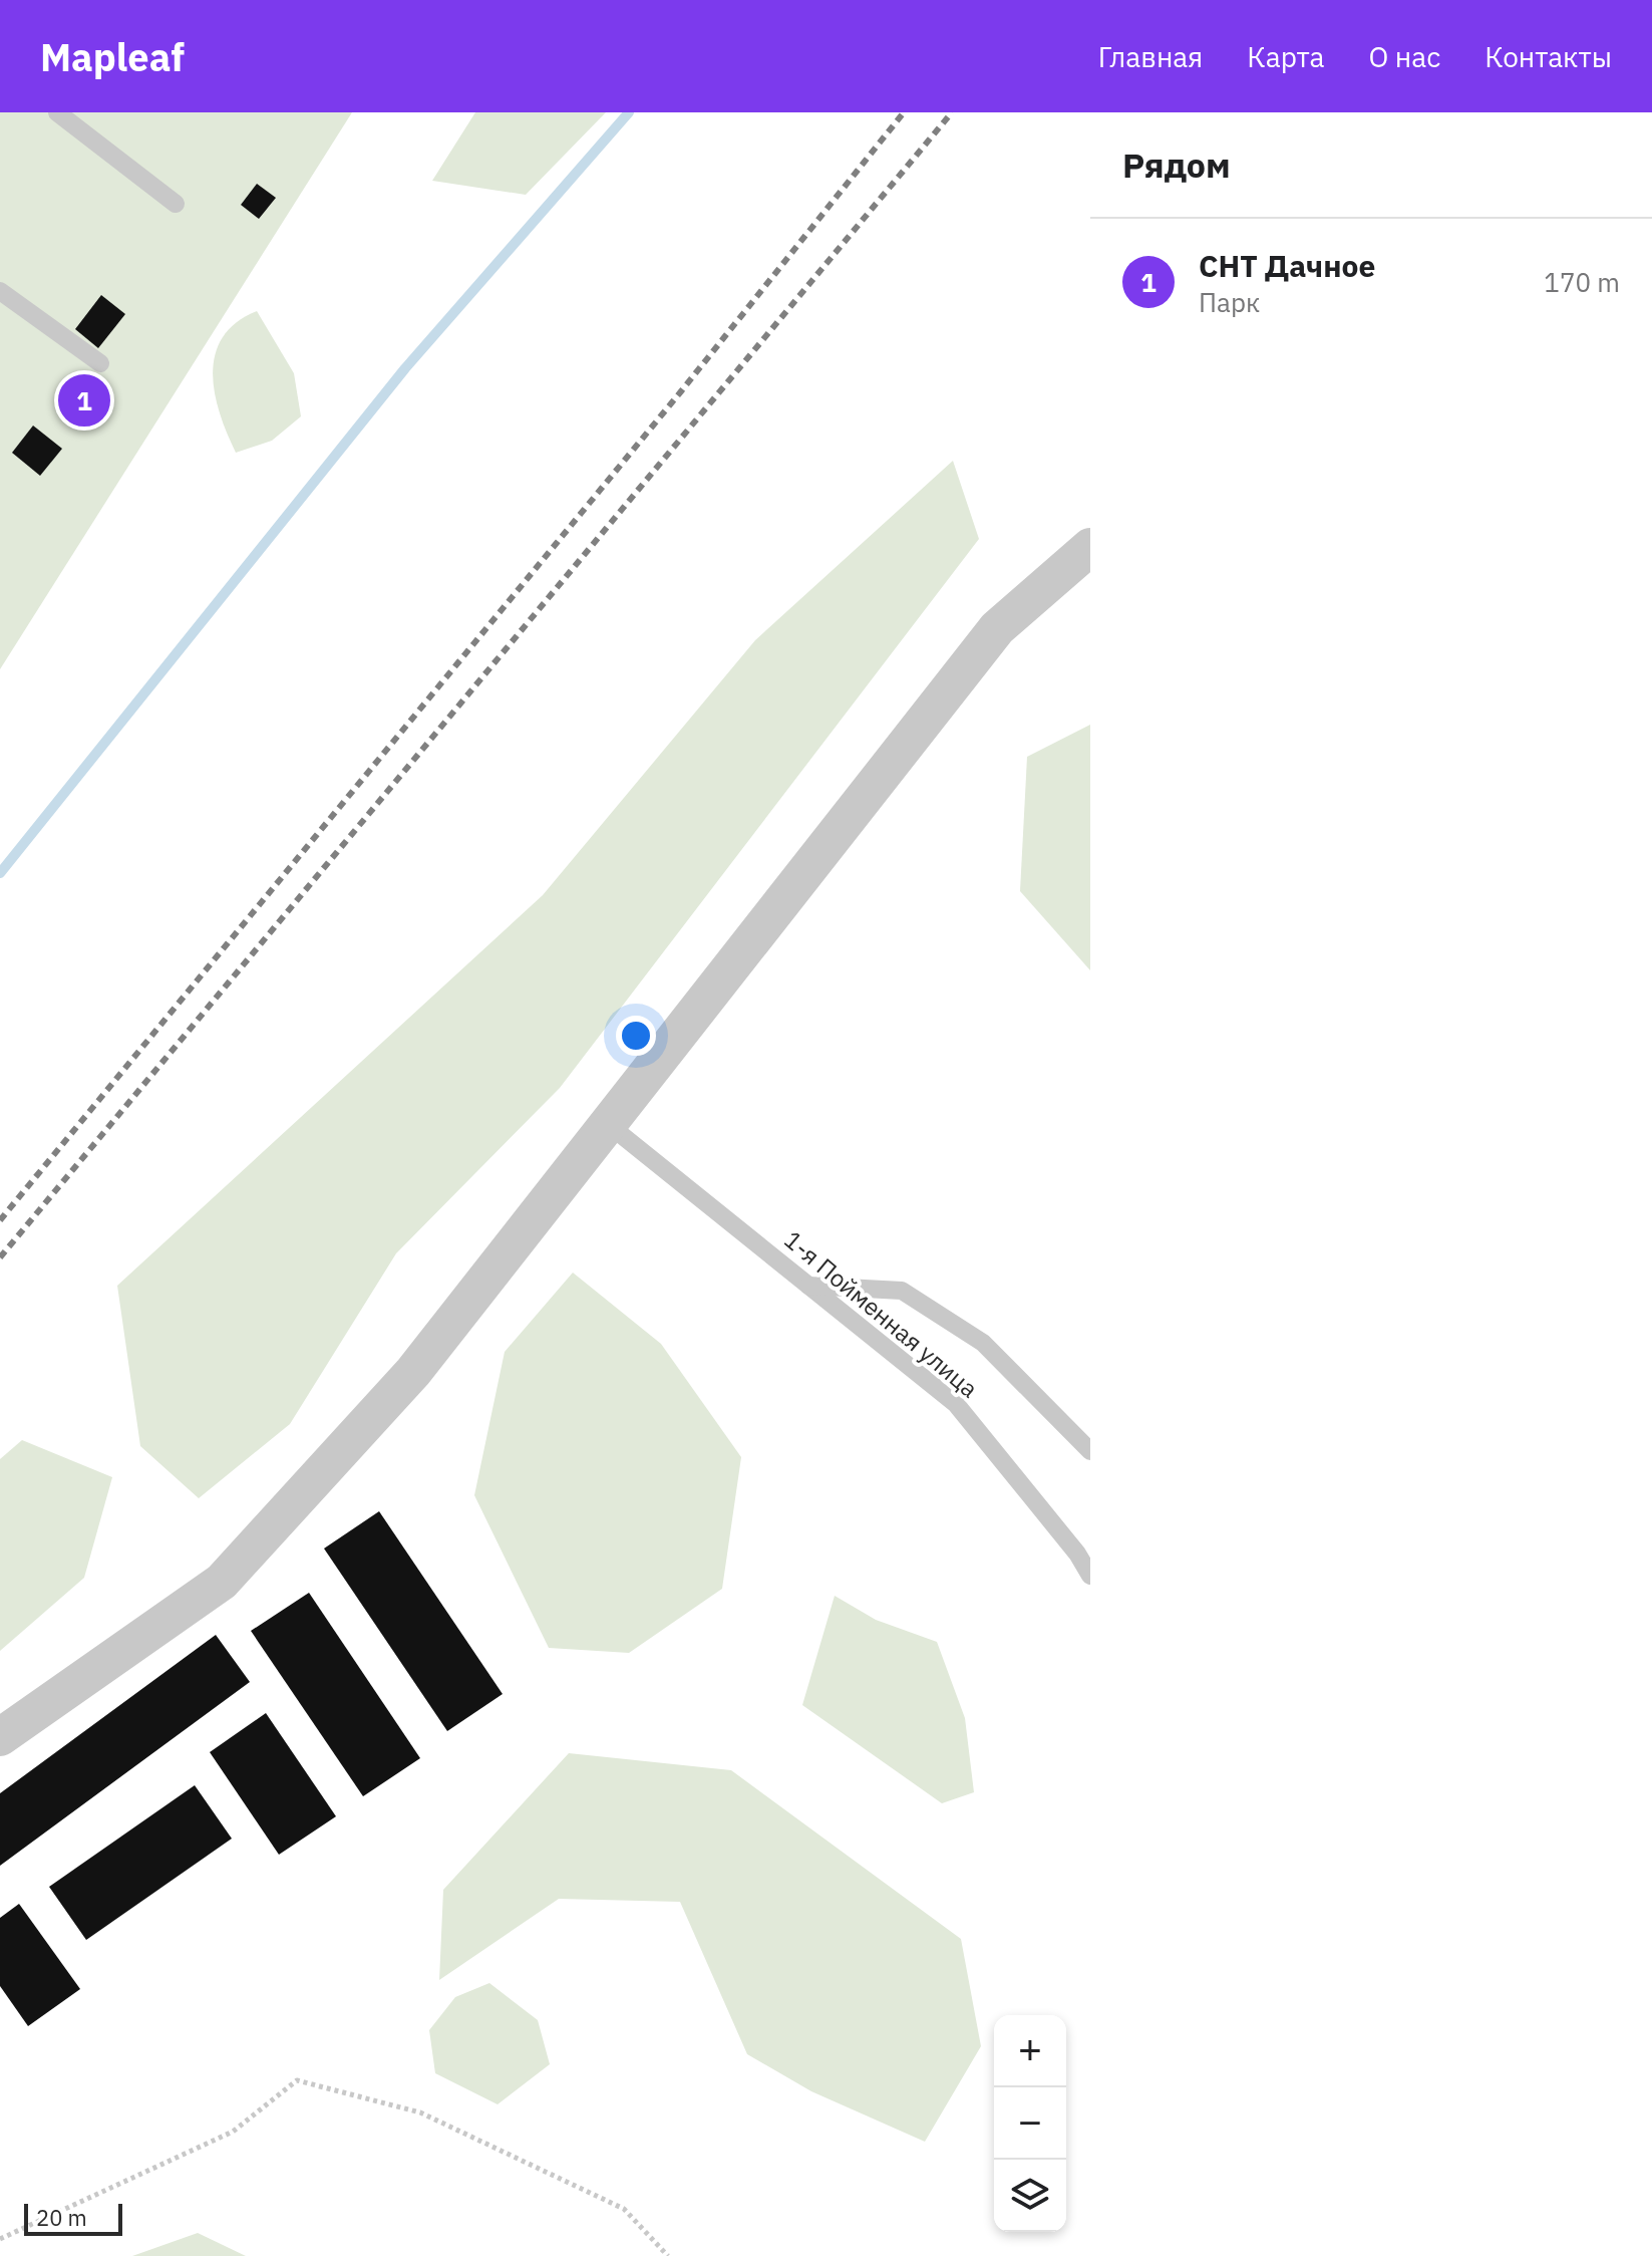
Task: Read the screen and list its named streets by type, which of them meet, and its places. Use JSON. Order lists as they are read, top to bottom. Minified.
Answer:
{"streets":{"lane":["1-я Пойменная улица"]},"scale_bar":"20 m","page":{"header":"Mapleaf","nav":["Главная","Карта","О нас","Контакты"],"heading":"Рядом","list":[{"mark":"1","name":"СНТ Дачное","note":"Парк","value":"170 m"}],"pins":"1","map_buttons":["+","−"],"scale":"20 m"}}
